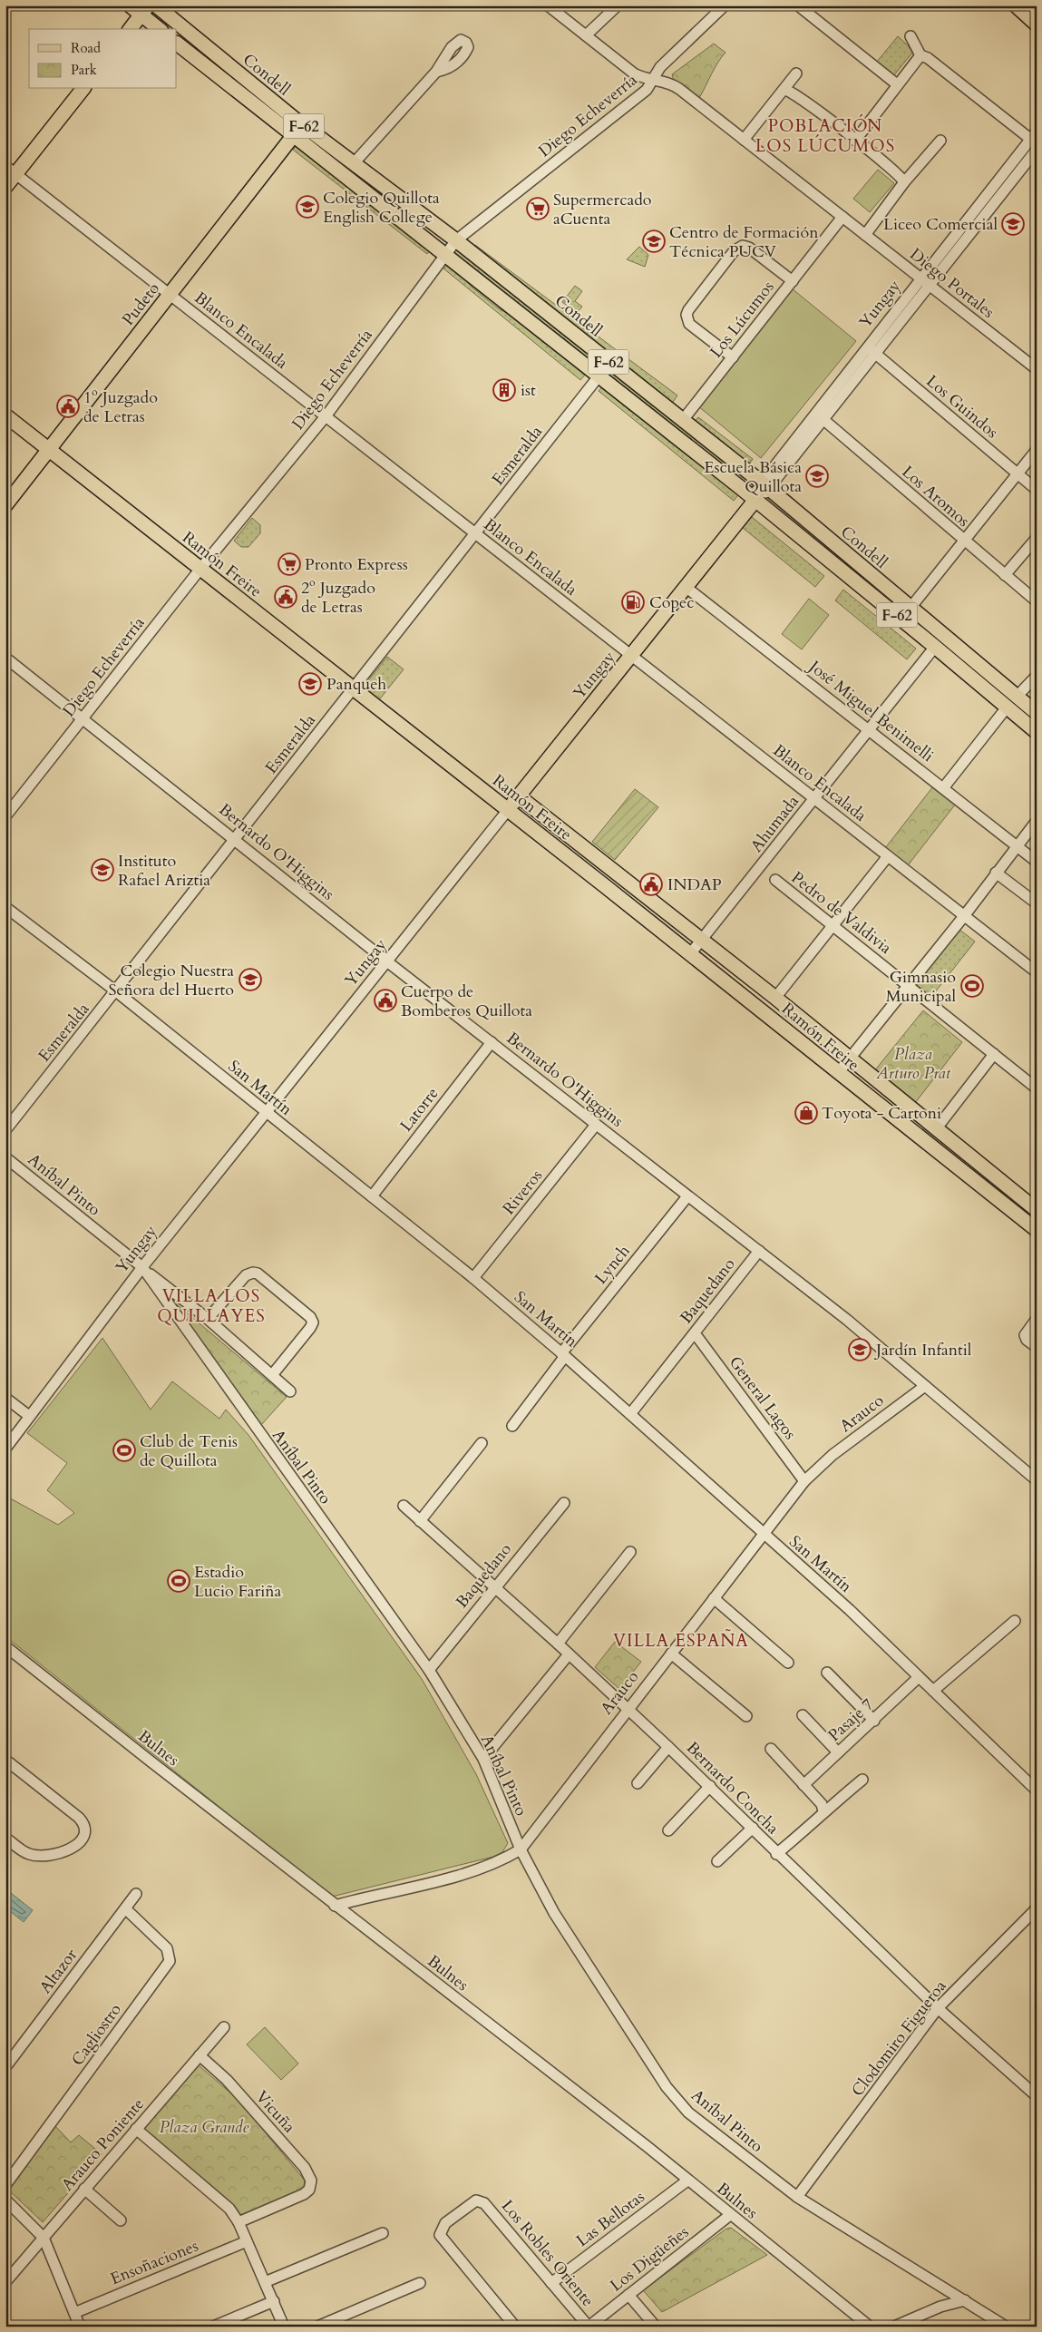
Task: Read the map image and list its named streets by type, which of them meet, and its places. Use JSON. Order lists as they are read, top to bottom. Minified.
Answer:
{"streets":{"main road":["Condell","F-62","Pudeto","Yungay","Ramón Freire"],"street":["Diego Echeverría","Diego Portales","Los Lúcumos","Blanco Encalada","Los Guindos","Esmeralda","Los Aromos","José Miguel Benimelli","Ahumada","Bernardo O'Higgins","Pedro de Valdivia","San Martín","Latorre","Aníbal Pinto","Riveros","Lynch","Baquedano","General Lagos","Arauco","Pasaje 7","Bulnes","Bernardo Concha","Altazor","Cagliostro","Clodomiro Figueroa","Vicuña","Arauco Poniente","Las Bellotas","Los Robles Oriente","Los Digüeñes","Ensoñaciones"]},"crossings":[["Condell","Diego Echeverría"],["Condell","Pudeto"],["Condell","Yungay"],["Condell","Los Lúcumos"],["Condell","Esmeralda"],["Condell","Ahumada"],["Diego Echeverría","Diego Portales"],["Diego Echeverría","Blanco Encalada"],["Diego Echeverría","Ramón Freire"],["Diego Echeverría","Bernardo O'Higgins"],["Diego Portales","Yungay"],["Diego Portales","Los Lúcumos"],["Pudeto","Blanco Encalada"],["Pudeto","Ramón Freire"],["Yungay","Blanco Encalada"],["Yungay","Los Guindos"],["Yungay","Los Aromos"],["Yungay","Ramón Freire"],["Yungay","José Miguel Benimelli"],["Yungay","Bernardo O'Higgins"],["Yungay","San Martín"],["Yungay","Aníbal Pinto"],["Blanco Encalada","Esmeralda"],["Blanco Encalada","Ahumada"],["Esmeralda","Ramón Freire"],["Esmeralda","Bernardo O'Higgins"],["Esmeralda","San Martín"],["Ramón Freire","Ahumada"],["José Miguel Benimelli","Ahumada"],["Bernardo O'Higgins","Latorre"],["Bernardo O'Higgins","Riveros"],["Bernardo O'Higgins","Lynch"],["Bernardo O'Higgins","Baquedano"],["Bernardo O'Higgins","Arauco"],["San Martín","Latorre"],["San Martín","Riveros"],["San Martín","Lynch"],["San Martín","Baquedano"],["San Martín","Arauco"],["San Martín","Pasaje 7"],["Aníbal Pinto","Baquedano"],["Aníbal Pinto","Arauco"],["Aníbal Pinto","Clodomiro Figueroa"],["Baquedano","General Lagos"],["Baquedano","Bernardo Concha"],["General Lagos","Arauco"],["Arauco","Bulnes"],["Arauco","Bernardo Concha"],["Bulnes","Las Bellotas"],["Bulnes","Los Digüeñes"],["Bernardo Concha","Clodomiro Figueroa"],["Altazor","Cagliostro"],["Vicuña","Arauco Poniente"],["Las Bellotas","Los Robles Oriente"],["Los Robles Oriente","Los Digüeñes"]],"districts":["POBLACIÓN LOS LÚCUMOS","VILLA LOS QUILLAYES","VILLA ESPAÑA"],"parks":["Plaza Arturo Prat","Plaza Grande"],"places":{"school or university":["Colegio Quillota English College","Liceo Comercial","Centro de Formación Técnica PUCV","Escuela Básica Quillota","Panqueh","Instituto Rafael Ariztia","Colegio Nuestra Señora del Huerto","Jardín Infantil"],"supermarket":["Supermercado aCuenta","Pronto Express"],"building":["ist"],"public building":["1º Juzgado de Letras","2º Juzgado de Letras","INDAP","Cuerpo de Bomberos Quillota"],"fuel station":["Copec"],"sports":["Gimnasio Municipal","Club de Tenis de Quillota","Estadio Lucio Fariña"],"shop":["Toyota - Cartoni"]},"legend":["Road","Park"]}
